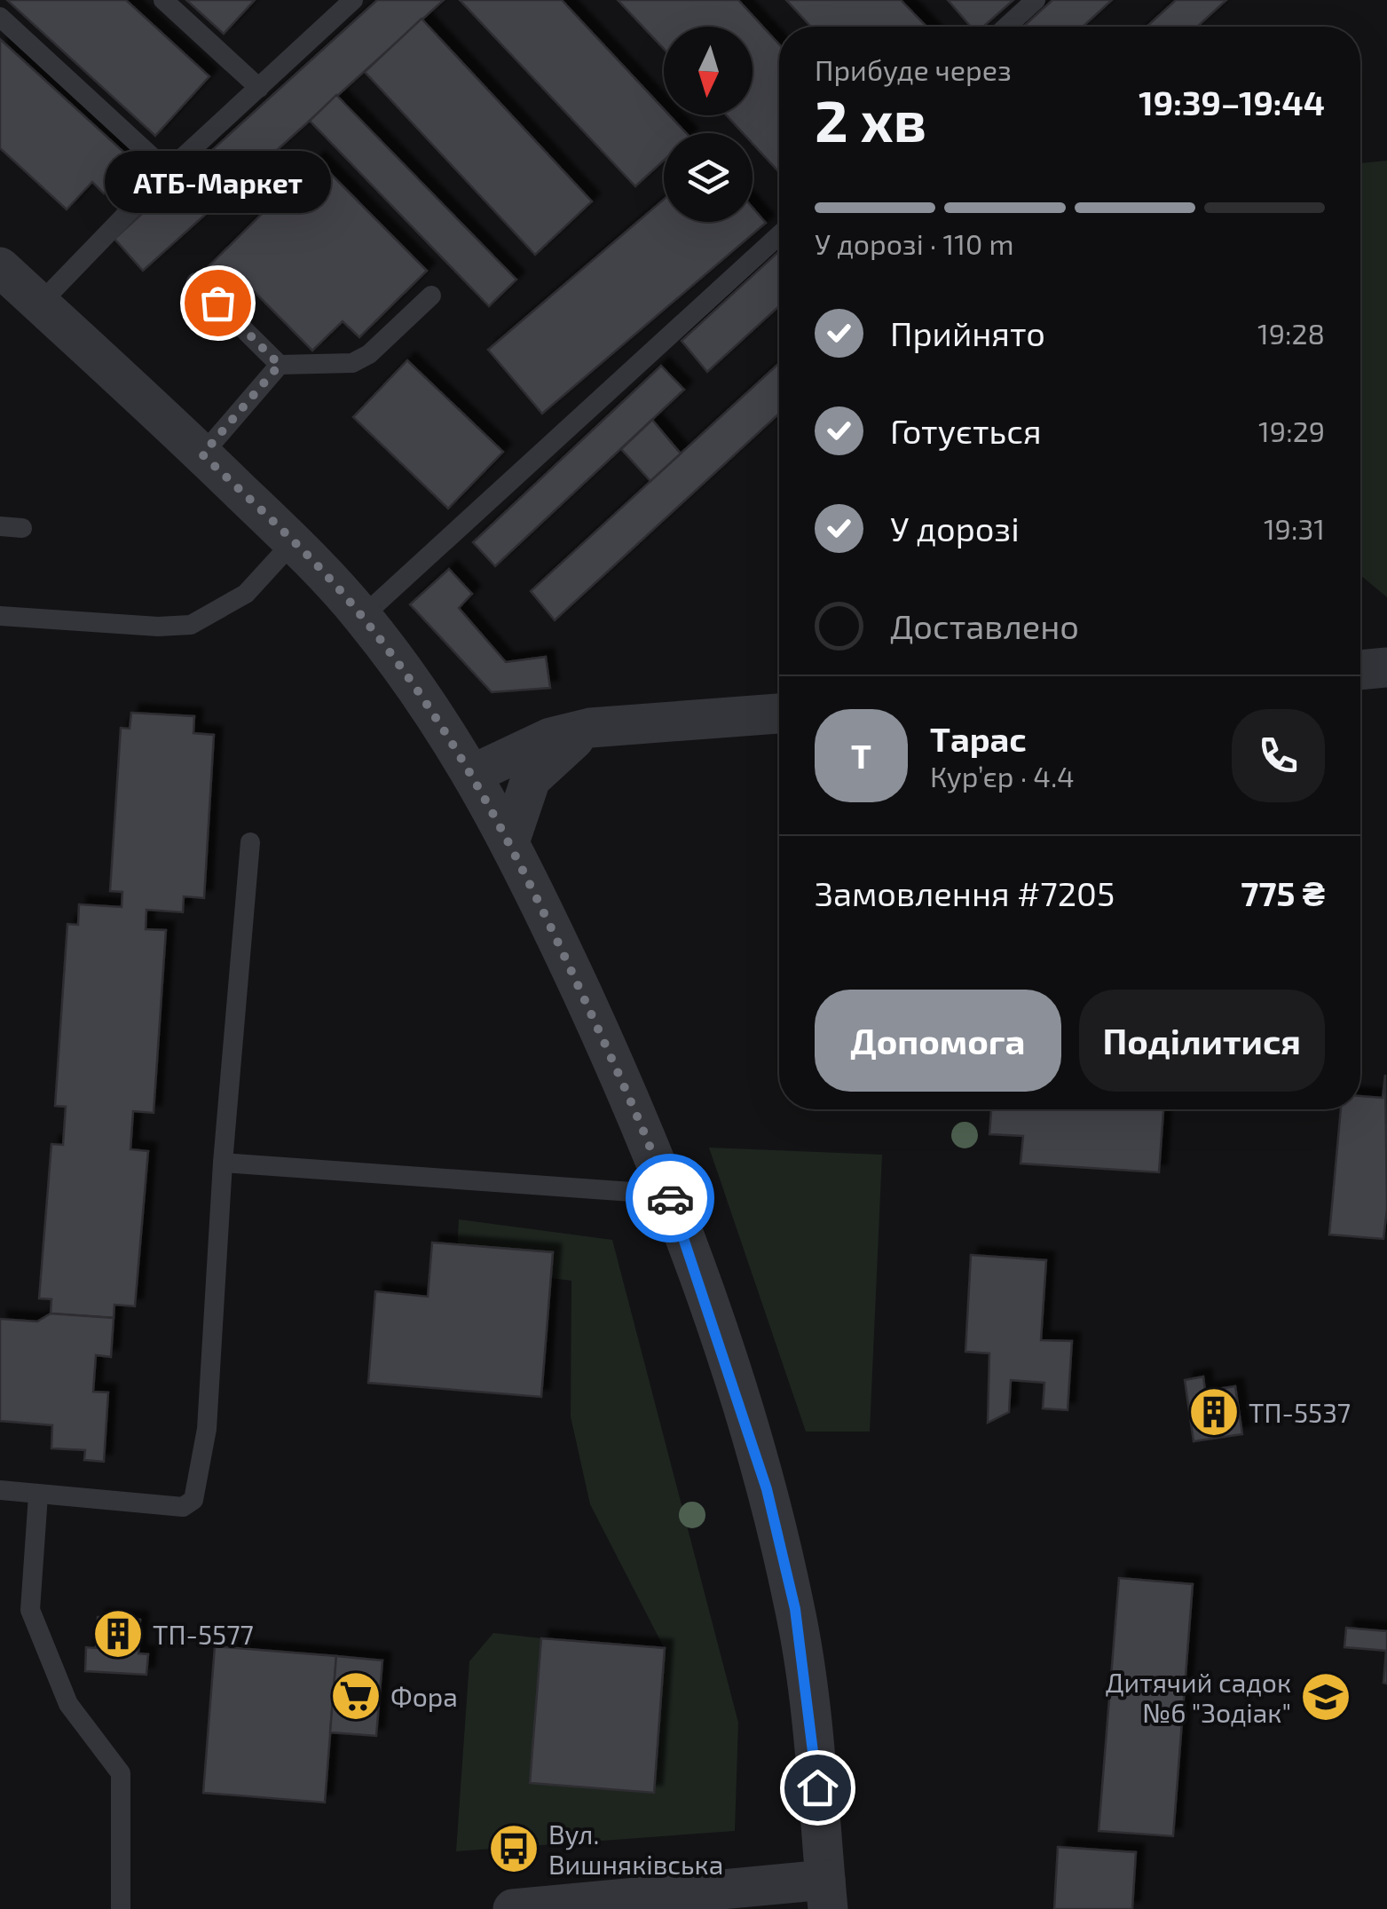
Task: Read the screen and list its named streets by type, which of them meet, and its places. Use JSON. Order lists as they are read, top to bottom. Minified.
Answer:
{"places":{"other":["АТБ-Маркет"],"building":["ТП-5537","ТП-5577"],"supermarket":["Фора"],"school or university":["Дитячий садок №6 \"Зодіак\""],"bus stop":["Вул. Вишняківська"]},"north":"bottom","page":{"heading":["2 хв","Прибуде через","19:39–19:44"],"panel":["Тарас","Кур’єр · 4.4","Замовлення #7205","775 ₴"],"bubble":"АТБ-Маркет","bar":"У дорозі · 110 m","list":[["Прийнято","19:28"],["Готується","19:29"],["У дорозі","19:31"],"Доставлено"],"round":"Т","buttons":["Допомога","Поділитися"]}}
